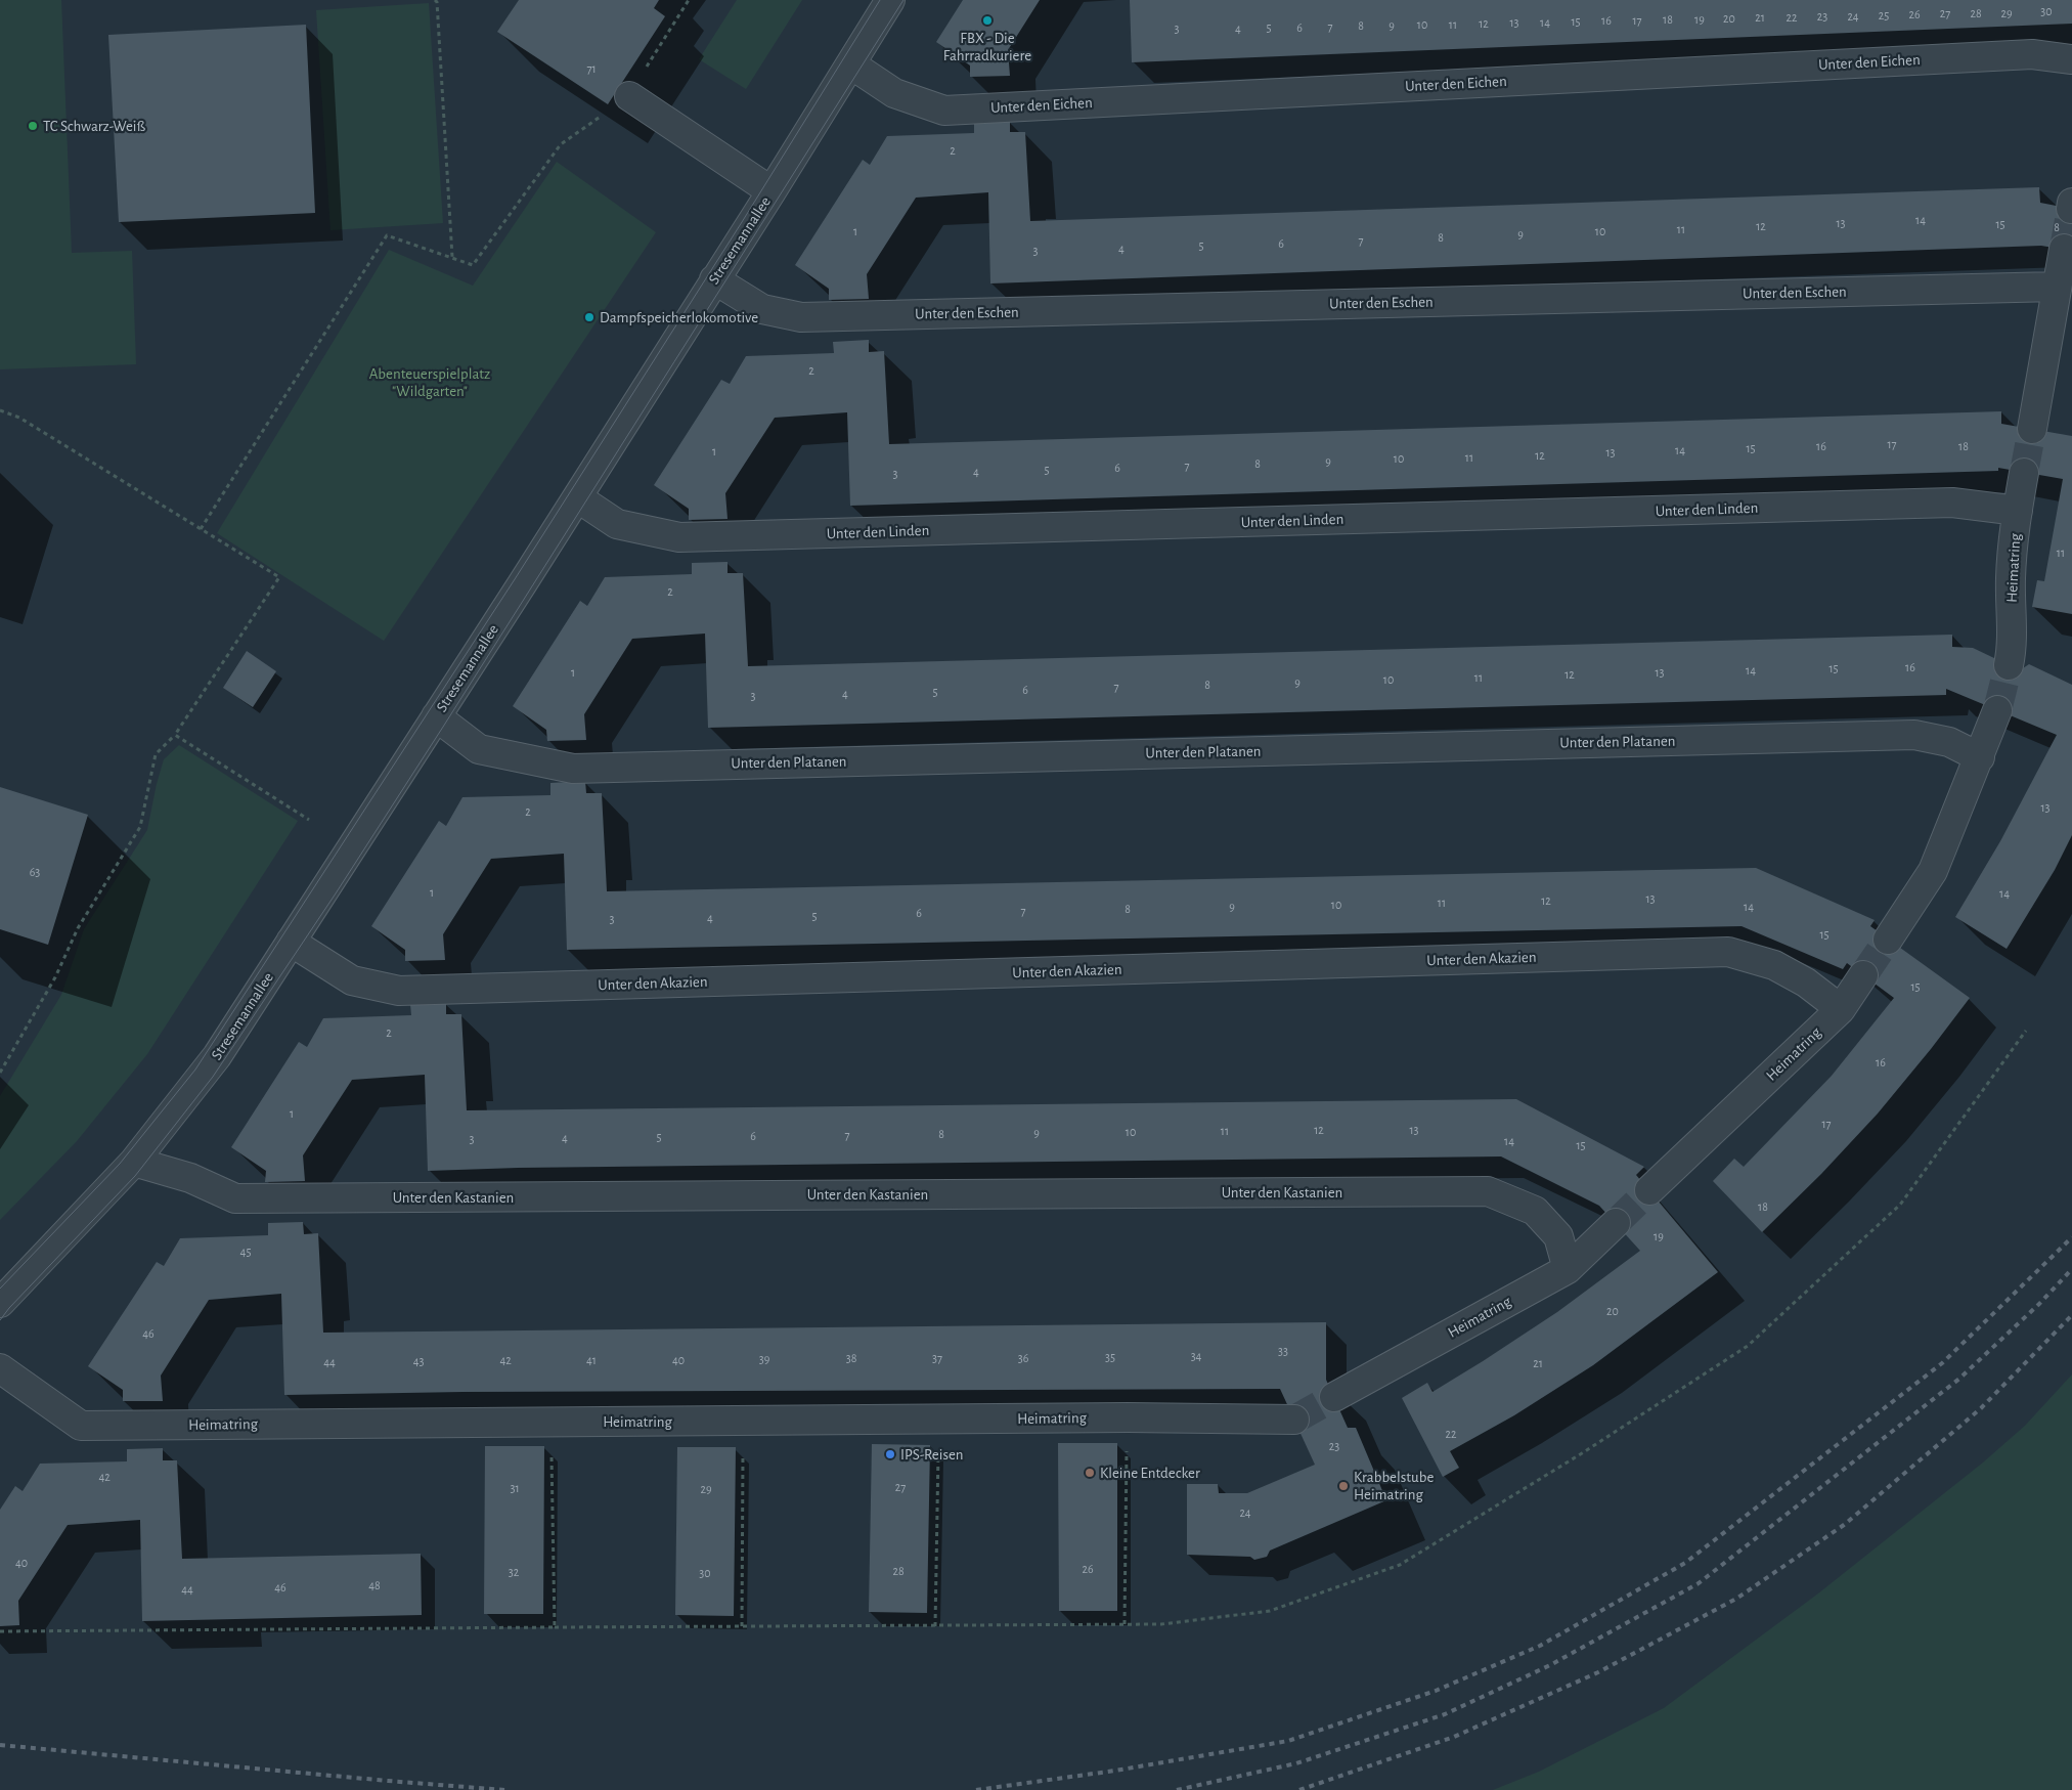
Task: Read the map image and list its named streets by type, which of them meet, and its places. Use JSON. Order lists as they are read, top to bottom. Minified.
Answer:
{"streets":{"street":["Unter den Eichen","Stresemannallee","Unter den Eschen","Unter den Linden","Heimatring","Unter den Platanen","Unter den Akazien","Unter den Kastanien"]},"crossings":[["Unter den Eichen","Stresemannallee"],["Stresemannallee","Unter den Eschen"],["Stresemannallee","Unter den Linden"],["Stresemannallee","Unter den Platanen"],["Stresemannallee","Unter den Akazien"],["Stresemannallee","Unter den Kastanien"],["Unter den Linden","Heimatring"],["Heimatring","Unter den Akazien"],["Heimatring","Unter den Kastanien"]],"parks":["Abenteuerspielplatz \"Wildgarten\""],"places":["FBX - Die Fahrradkuriere","TC Schwarz-Weiß","Dampfspeicherlokomotive","IPS-Reisen","Kleine Entdecker","Krabbelstube Heimatring"],"house_numbers":["30","27","28","29","26","25","23","24","21","22","20","18","19","16","17","15","13","14","12","10","11","8","9","7","5","6","3","4","71","2","14","13","15","12","8","11","1","10","9","8","7","6","5","4","3","2","17","16","18","15","14","1","13","12","11","10","9","8","7","6","5","4","3","11","2","16","15","14","1","13","12","11","10","9","8","7","6","5","4","3","13","2","63","1","14","13","12","11","10","9","14","8","7","6","5","4","3","15","15","2","16","1","17","12","13","11","10","9","8","7","6","5","4","3","14","15","18","19","45","20","46","33","34","35","38","37","36","39","42","41","40","43","44","21","22","23","42","27","31","29","24","40","26","28","32","30","48","46","44"]}
